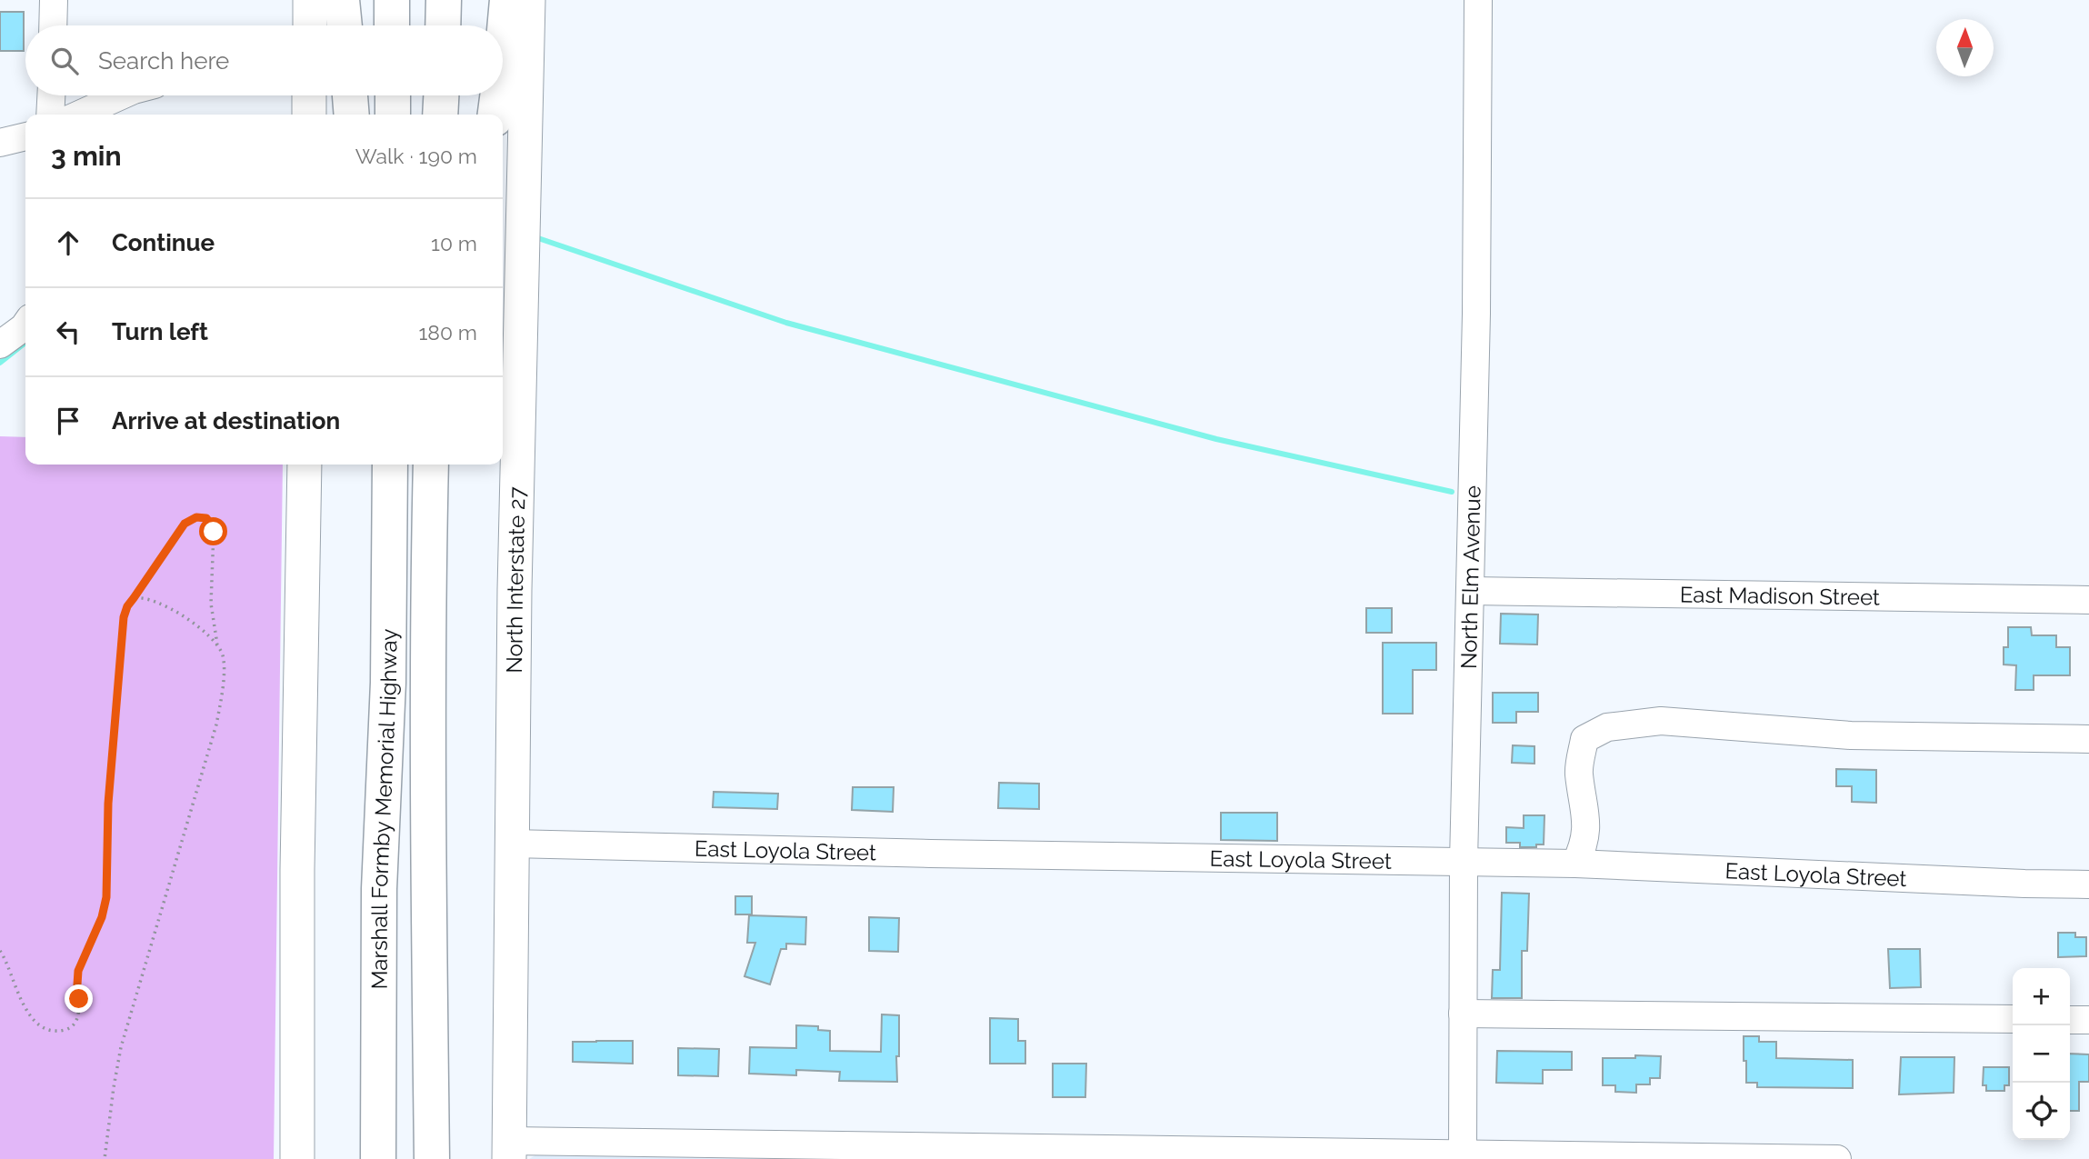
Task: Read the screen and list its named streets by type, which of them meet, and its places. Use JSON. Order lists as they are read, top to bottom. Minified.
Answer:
{"streets":{"highway":["Marshall Formby Memorial Highway"],"main road":["North Interstate 27"],"street":["North Elm Avenue","East Madison Street","East Loyola Street"]},"crossings":[["North Elm Avenue","East Madison Street"],["North Elm Avenue","East Loyola Street"],["North Interstate 27","East Loyola Street"]],"north":"top","page":{"search":"Search here","heading":["3 min","Walk · 190 m"],"list":[["Continue","10 m"],["Turn left","180 m"],"Arrive at destination"],"map_buttons":["+","−"]}}
